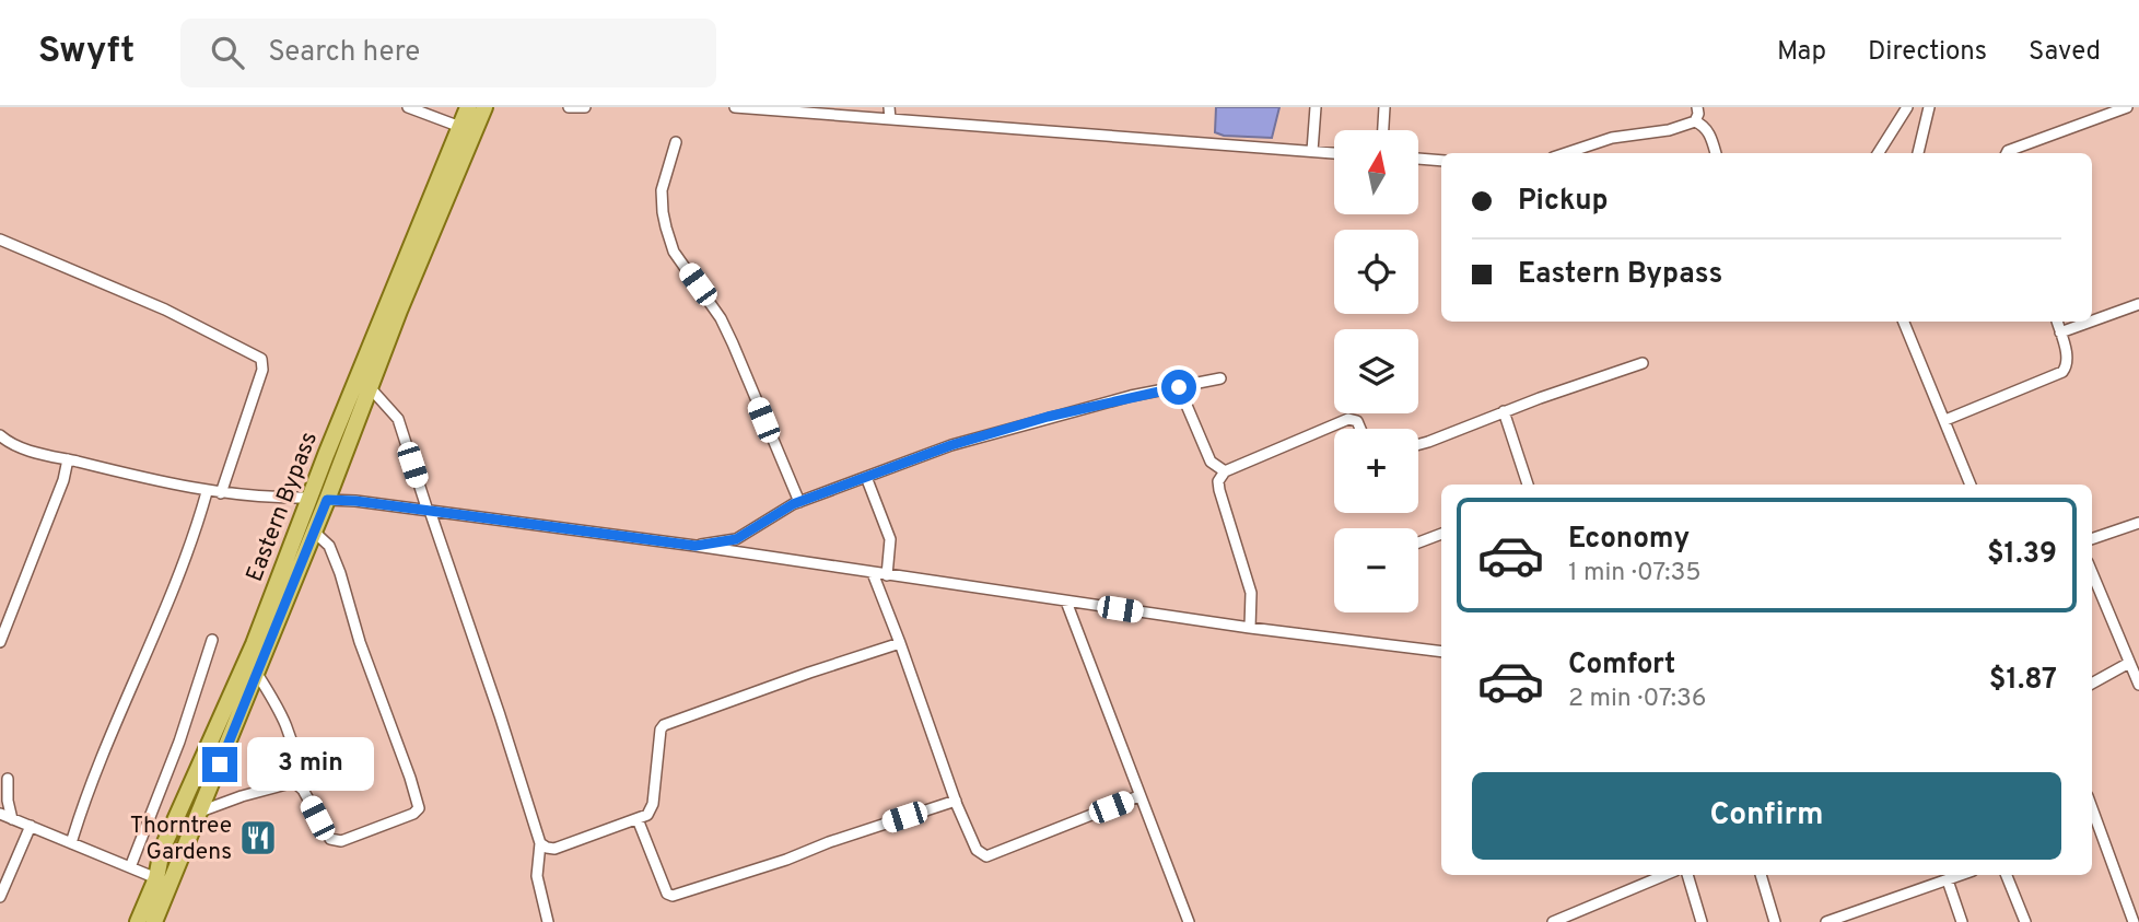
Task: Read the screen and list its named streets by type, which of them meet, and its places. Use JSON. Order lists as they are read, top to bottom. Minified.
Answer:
{"streets":{"main road":["Eastern Bypass"]},"places":{"restaurant":["Thorntree Gardens"]},"north":"top","page":{"header":"Swyft","search":"Search here","nav":["Map","Directions","Saved"],"map_buttons":["+","−"],"banner":["Pickup","Eastern Bypass"],"list":[{"name":"Economy","note":"1 min · 07:35","value":"$1.39"},{"name":"Comfort","note":"2 min · 07:36","value":"$1.87"}],"bubble":"3 min","buttons":"Confirm"}}
